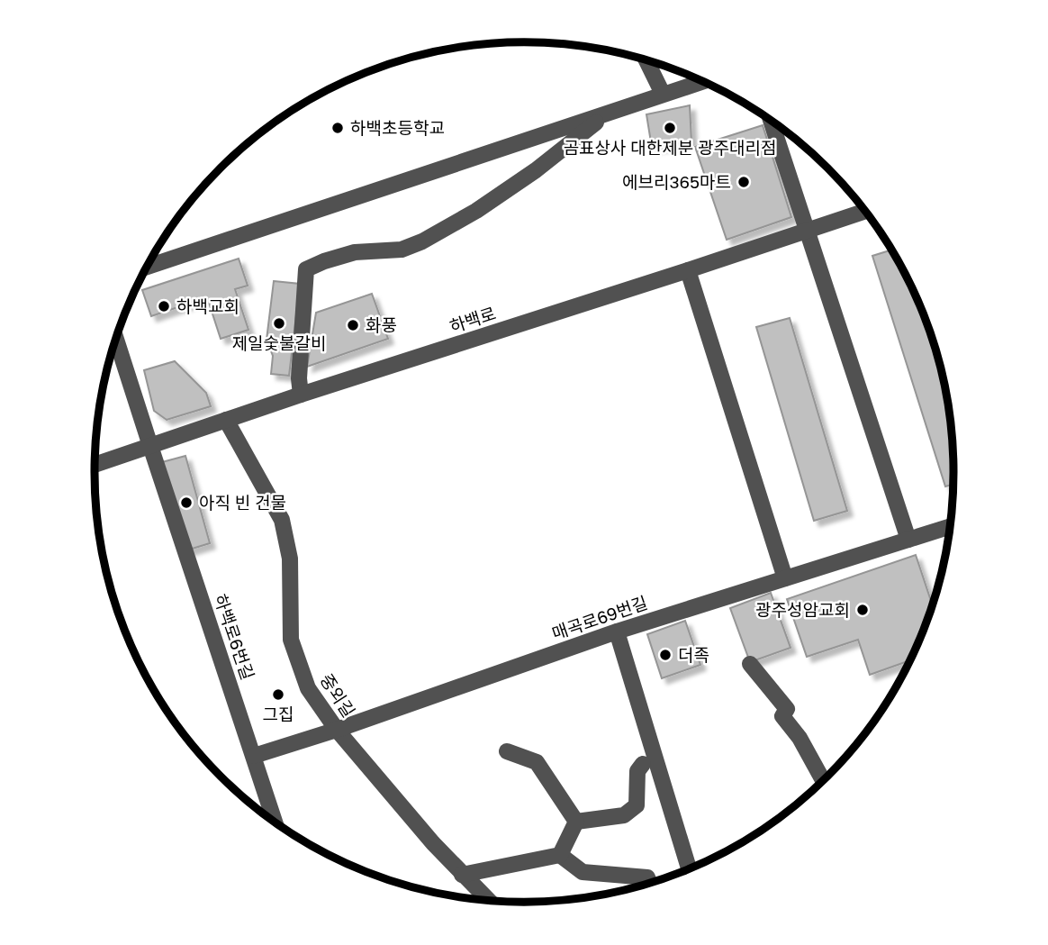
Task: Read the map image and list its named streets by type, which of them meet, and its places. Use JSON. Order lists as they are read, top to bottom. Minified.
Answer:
{"streets":{"street":["하백로","매곡로69번길","하백로6번길","중외길"]},"crossings":[["하백로","하백로6번길"],["하백로","중외길"],["매곡로69번길","하백로6번길"],["매곡로69번길","중외길"]],"places":["하백초등학교","곰표상사 대한제분 광주대리점","에브리365마트","하백교회","제일숯불갈비","화풍","아직 빈 건물","광주성암교회","더족","그집"]}
